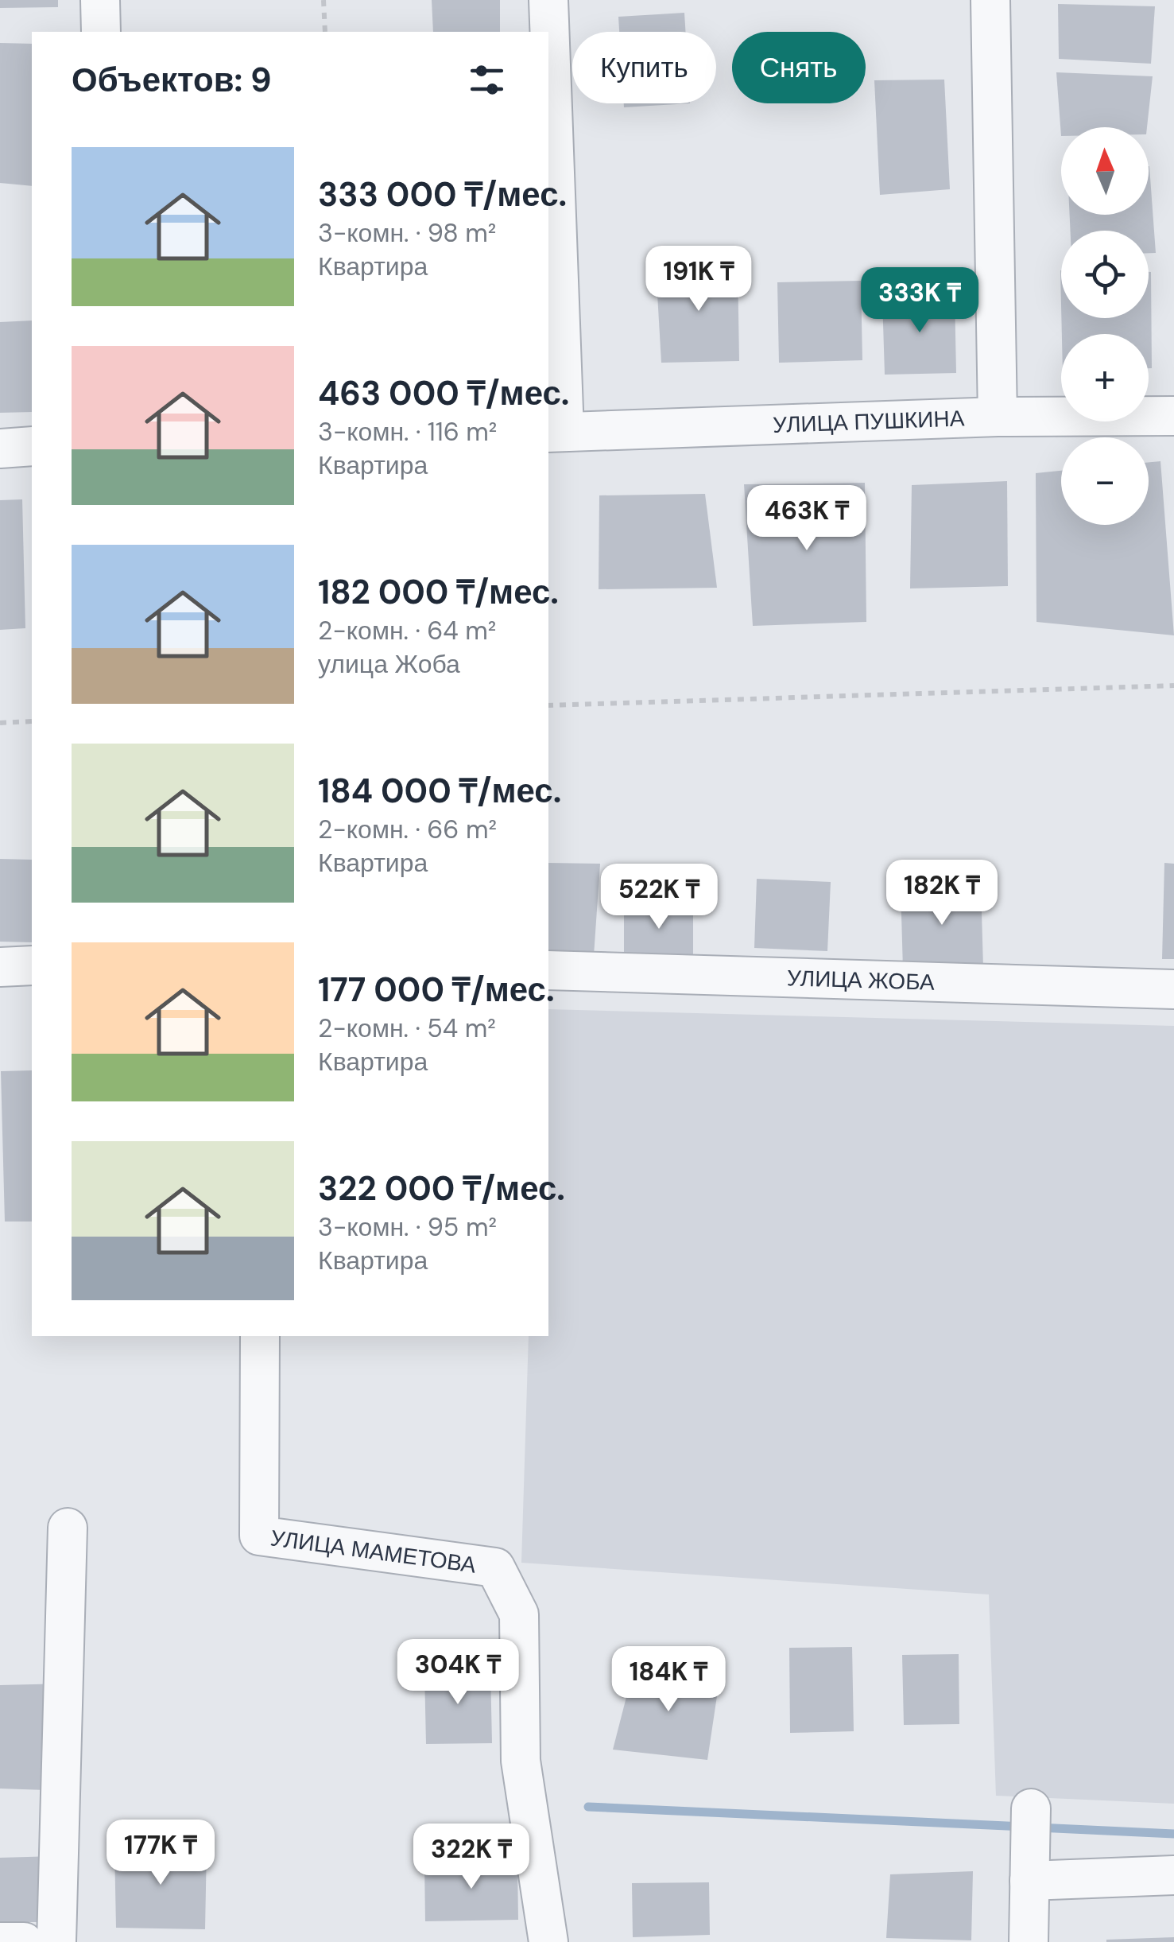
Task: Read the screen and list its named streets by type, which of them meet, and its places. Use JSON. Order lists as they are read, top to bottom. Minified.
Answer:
{"streets":{"street":["УЛИЦА ПУШКИНА","УЛИЦА ЖОБА","УЛИЦА МАМЕТОВА"]},"north":"top","page":{"chip":["Купить","Снять"],"heading":"Объектов: 9","map_buttons":["+","−"],"list":[{"name":"333 000 ₸/мес.","note":"3-комн. · 98 m² · Квартира"},{"name":"463 000 ₸/мес.","note":"3-комн. · 116 m² · Квартира"},{"name":"182 000 ₸/мес.","note":"2-комн. · 64 m² · улица Жоба"},{"name":"184 000 ₸/мес.","note":"2-комн. · 66 m² · Квартира"},{"name":"177 000 ₸/мес.","note":"2-комн. · 54 m² · Квартира"},{"name":"322 000 ₸/мес.","note":"3-комн. · 95 m² · Квартира"}],"price":["191K ₸","333K ₸","463K ₸","182K ₸","522K ₸","304K ₸","184K ₸","177K ₸","322K ₸"]}}
